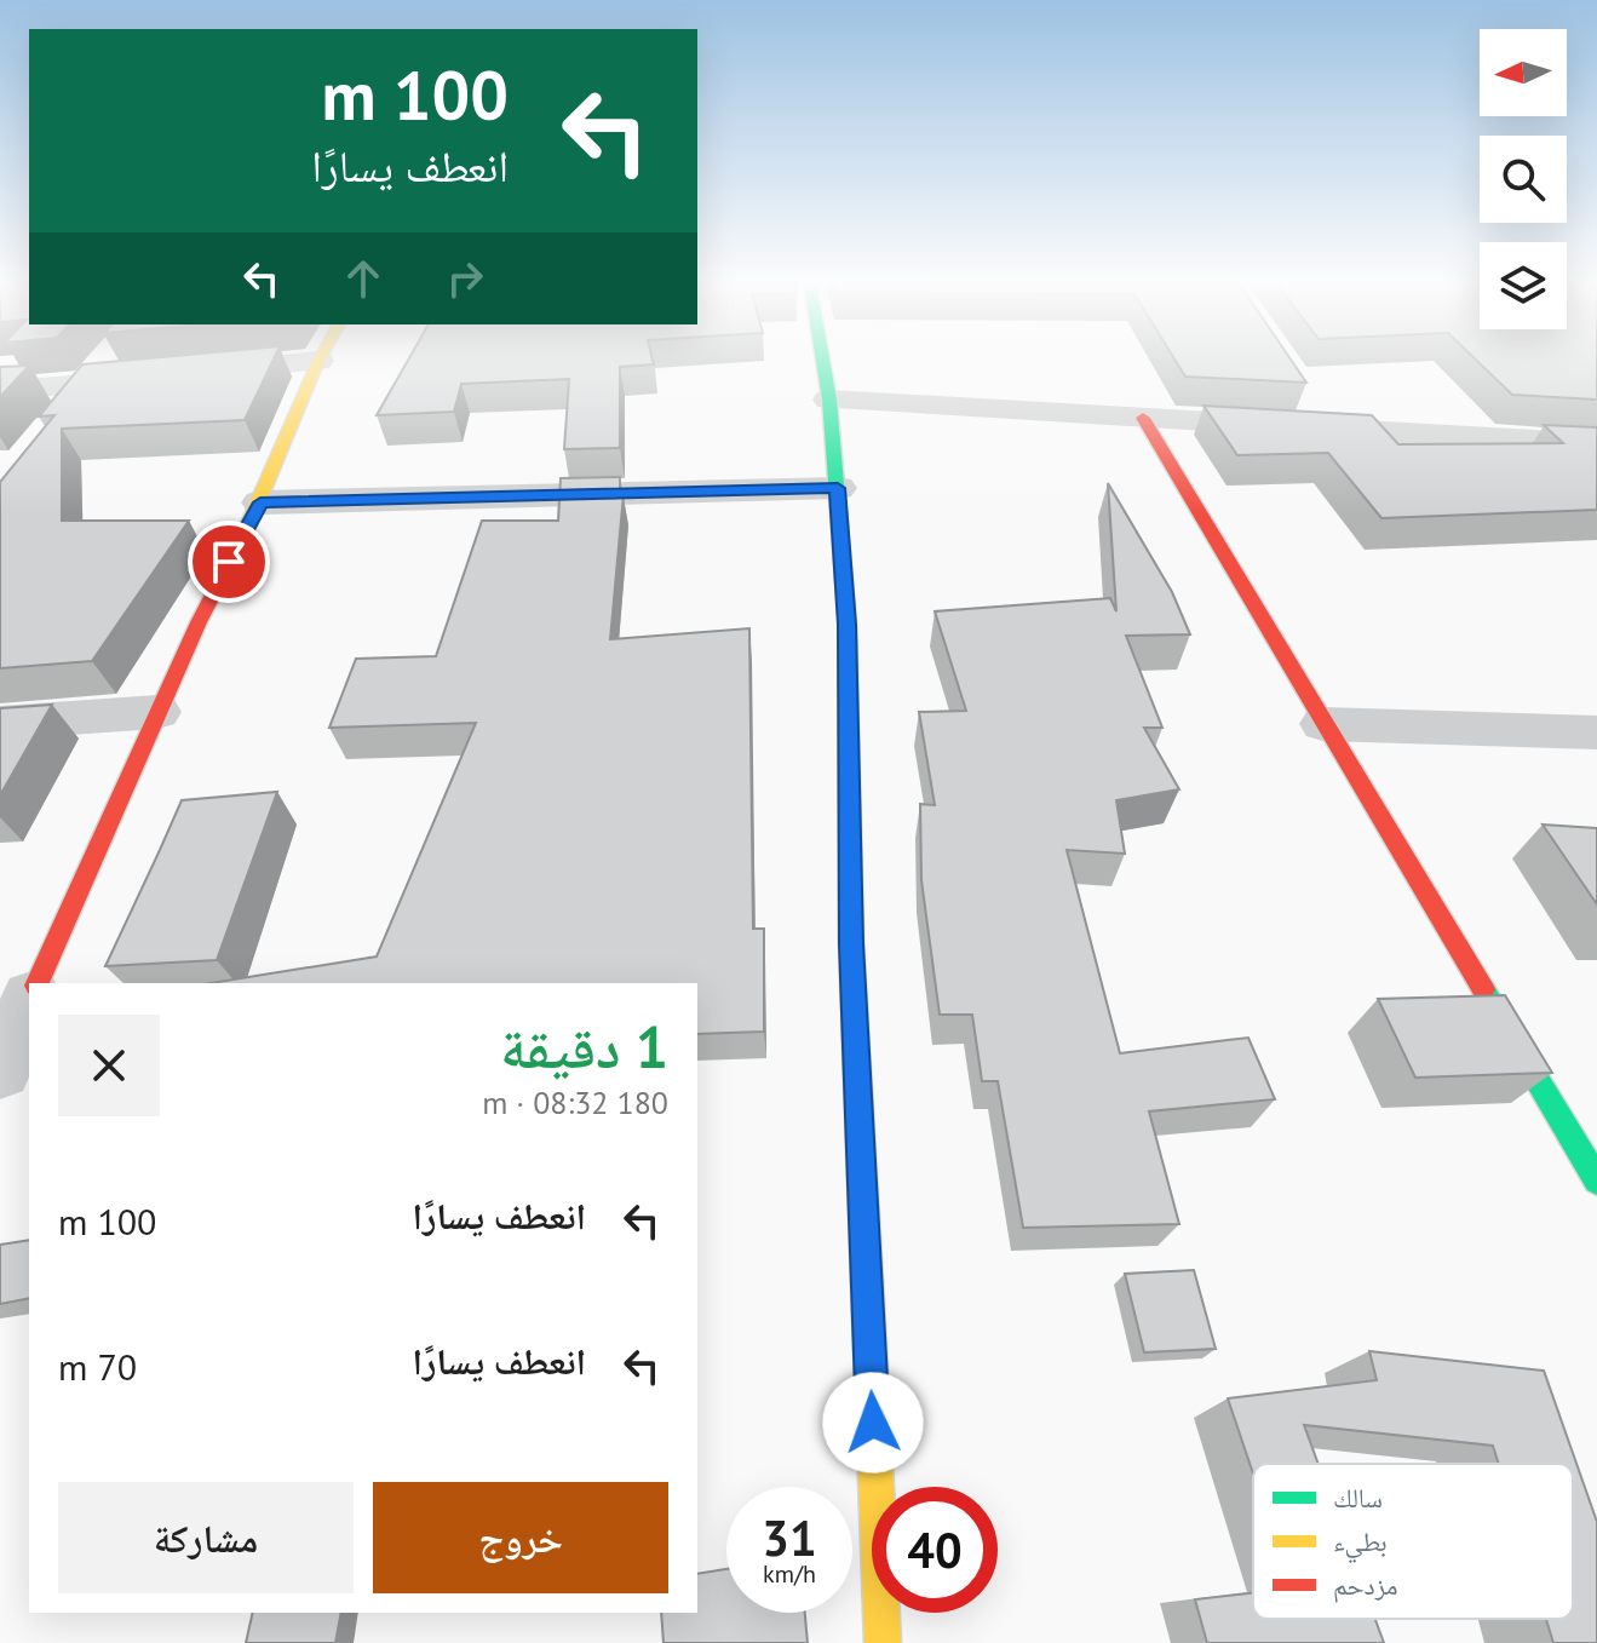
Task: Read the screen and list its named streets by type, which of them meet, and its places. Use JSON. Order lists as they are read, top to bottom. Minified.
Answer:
{"legend":["سالك","بطيء","مزدحم"],"north":"left","page":{"turn":["100 m","انعطف يسارًا"],"heading":["1 دقيقة","180 m · 08:32"],"list":[{"name":"انعطف يسارًا","value":"100 m"},{"name":"انعطف يسارًا","value":"70 m"}],"buttons":["خروج","مشاركة"],"speed":"31 km/h","limit":"40"}}
